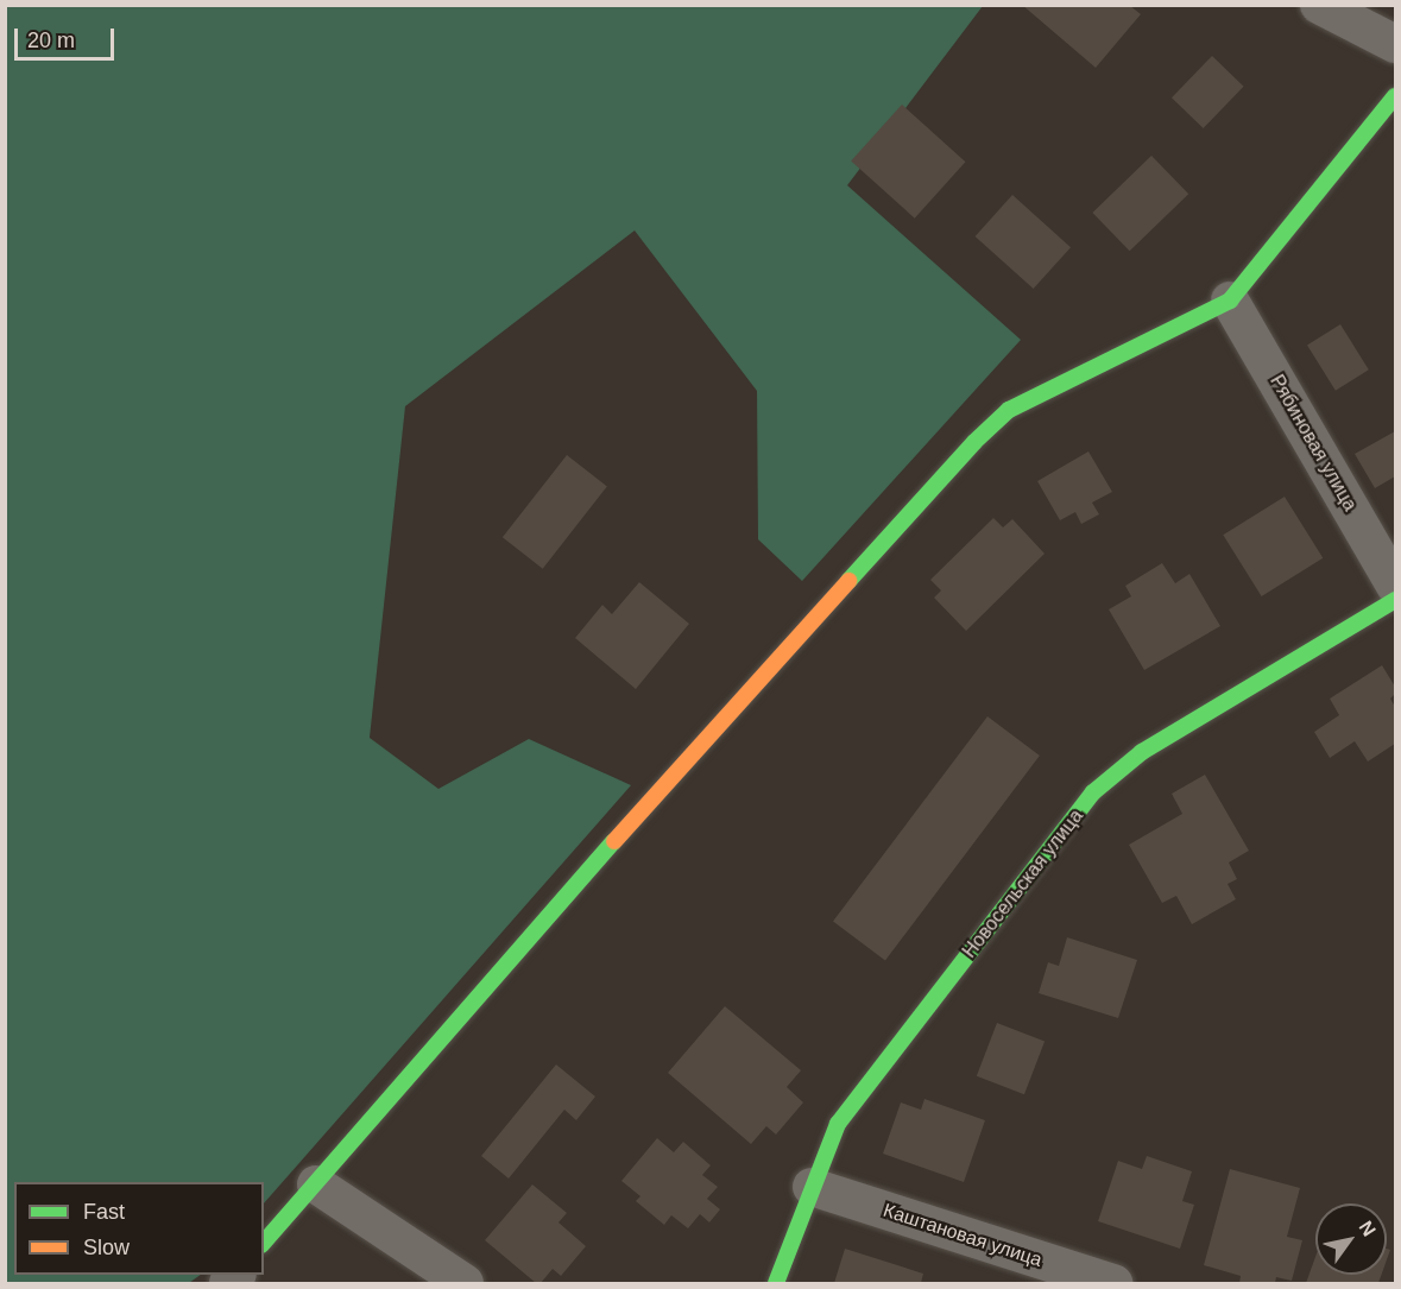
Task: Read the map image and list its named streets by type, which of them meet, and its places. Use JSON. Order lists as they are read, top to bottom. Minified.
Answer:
{"streets":{"street":["Рябиновая улица","Новосельская улица","Каштановая улица"]},"crossings":[["Новосельская улица","Каштановая улица"]],"legend":["Fast","Slow"],"scale_bar":"20 m","north":"top right"}
